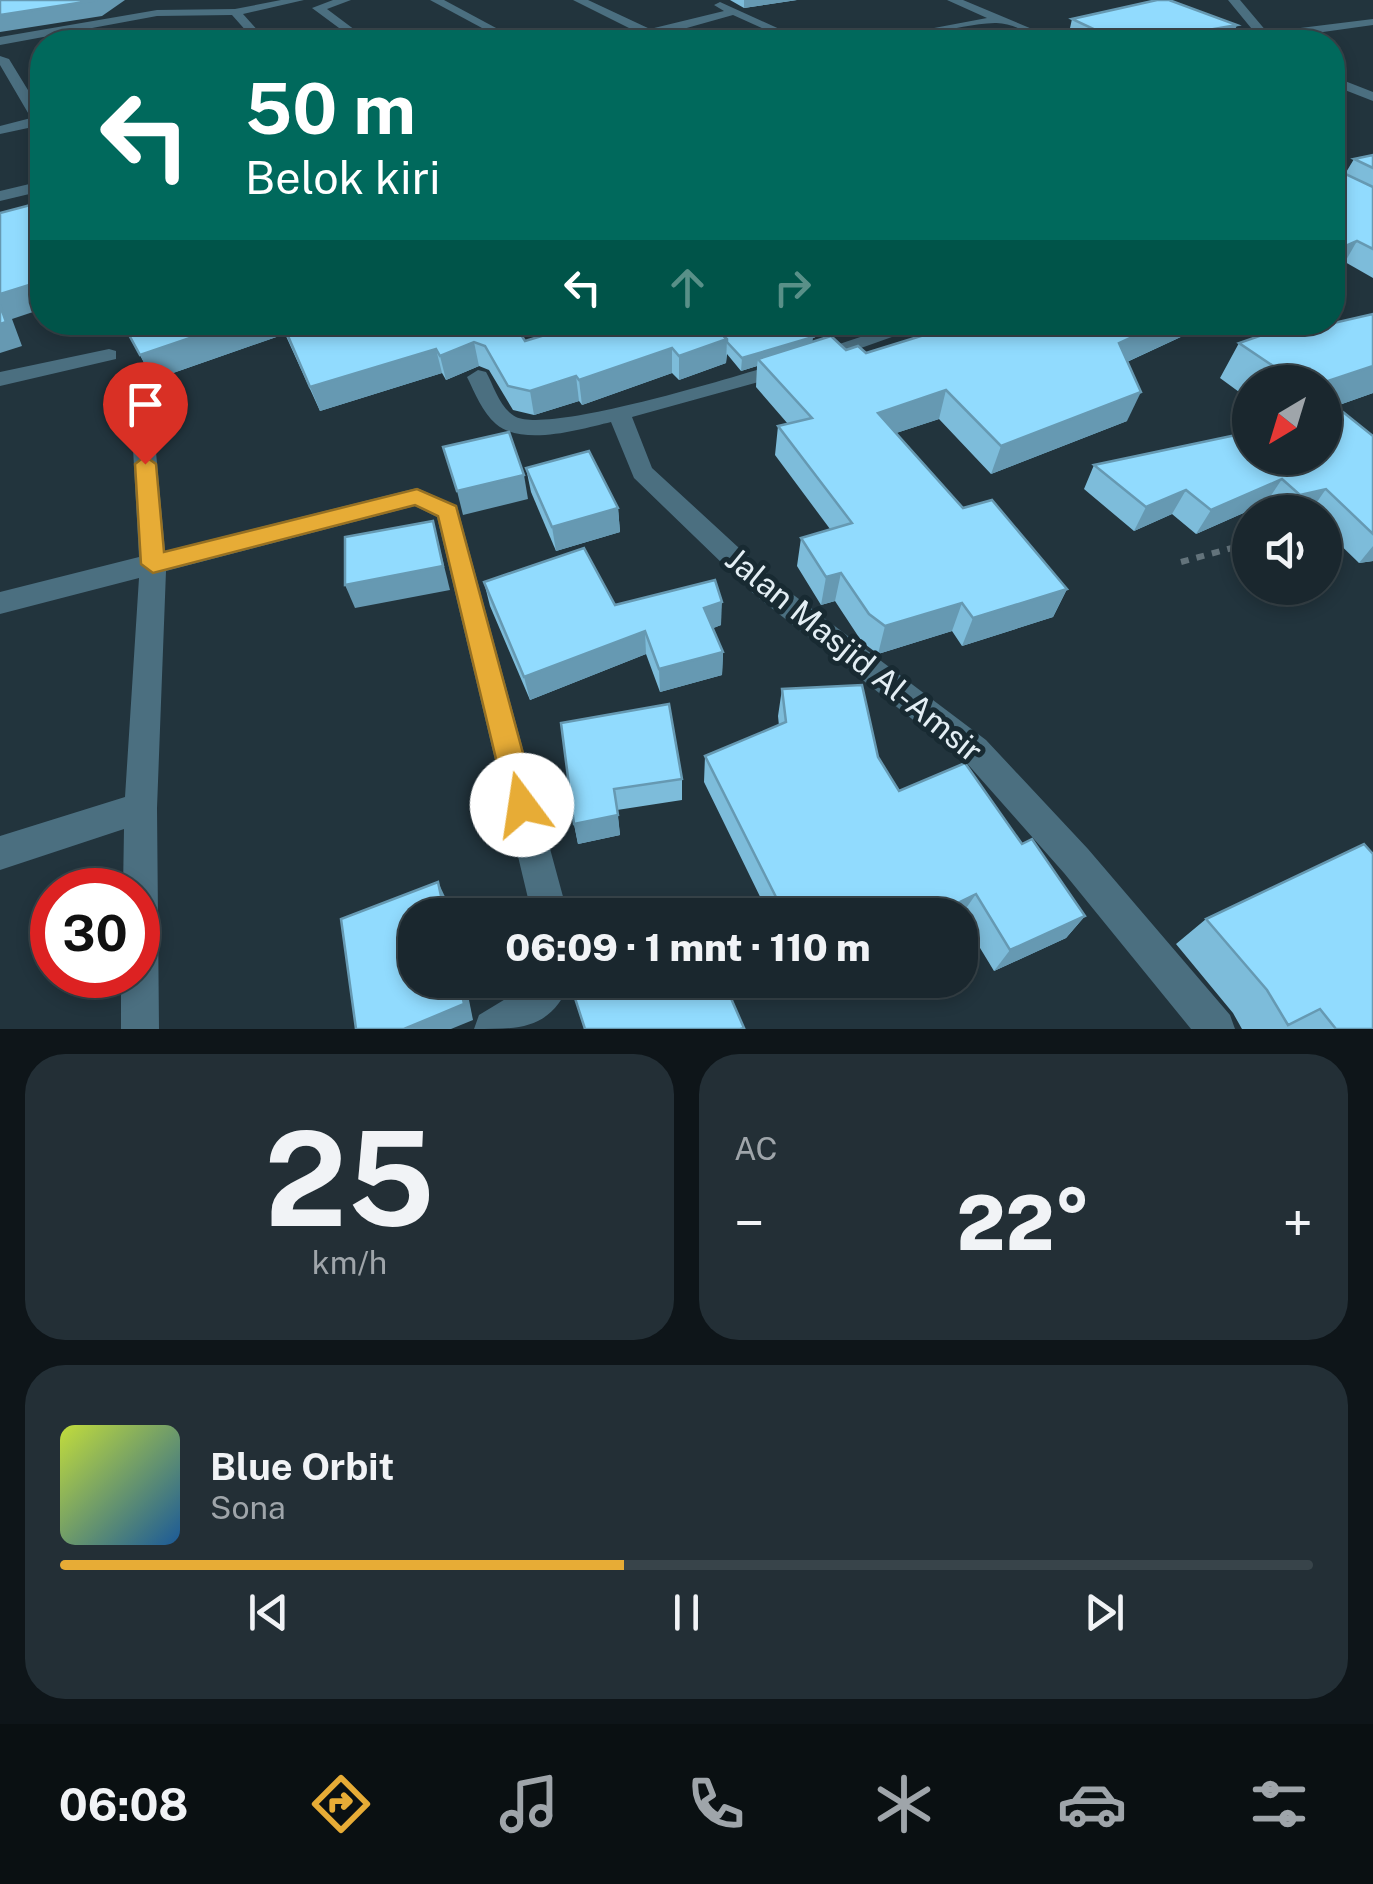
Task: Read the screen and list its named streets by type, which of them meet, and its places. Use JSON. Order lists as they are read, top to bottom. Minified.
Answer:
{"streets":{"street":["Jalan Masjid Al-Amsir"]},"north":"bottom left","page":{"turn":["50 m","Belok kiri"],"limit":"30","trip":"06:09 · 1 mnt · 110 m","tile":[["25","km/h"],"AC"],"heat":["−","22°","+"],"song":["Blue Orbit","Sona"],"tabs":"06:08"}}
